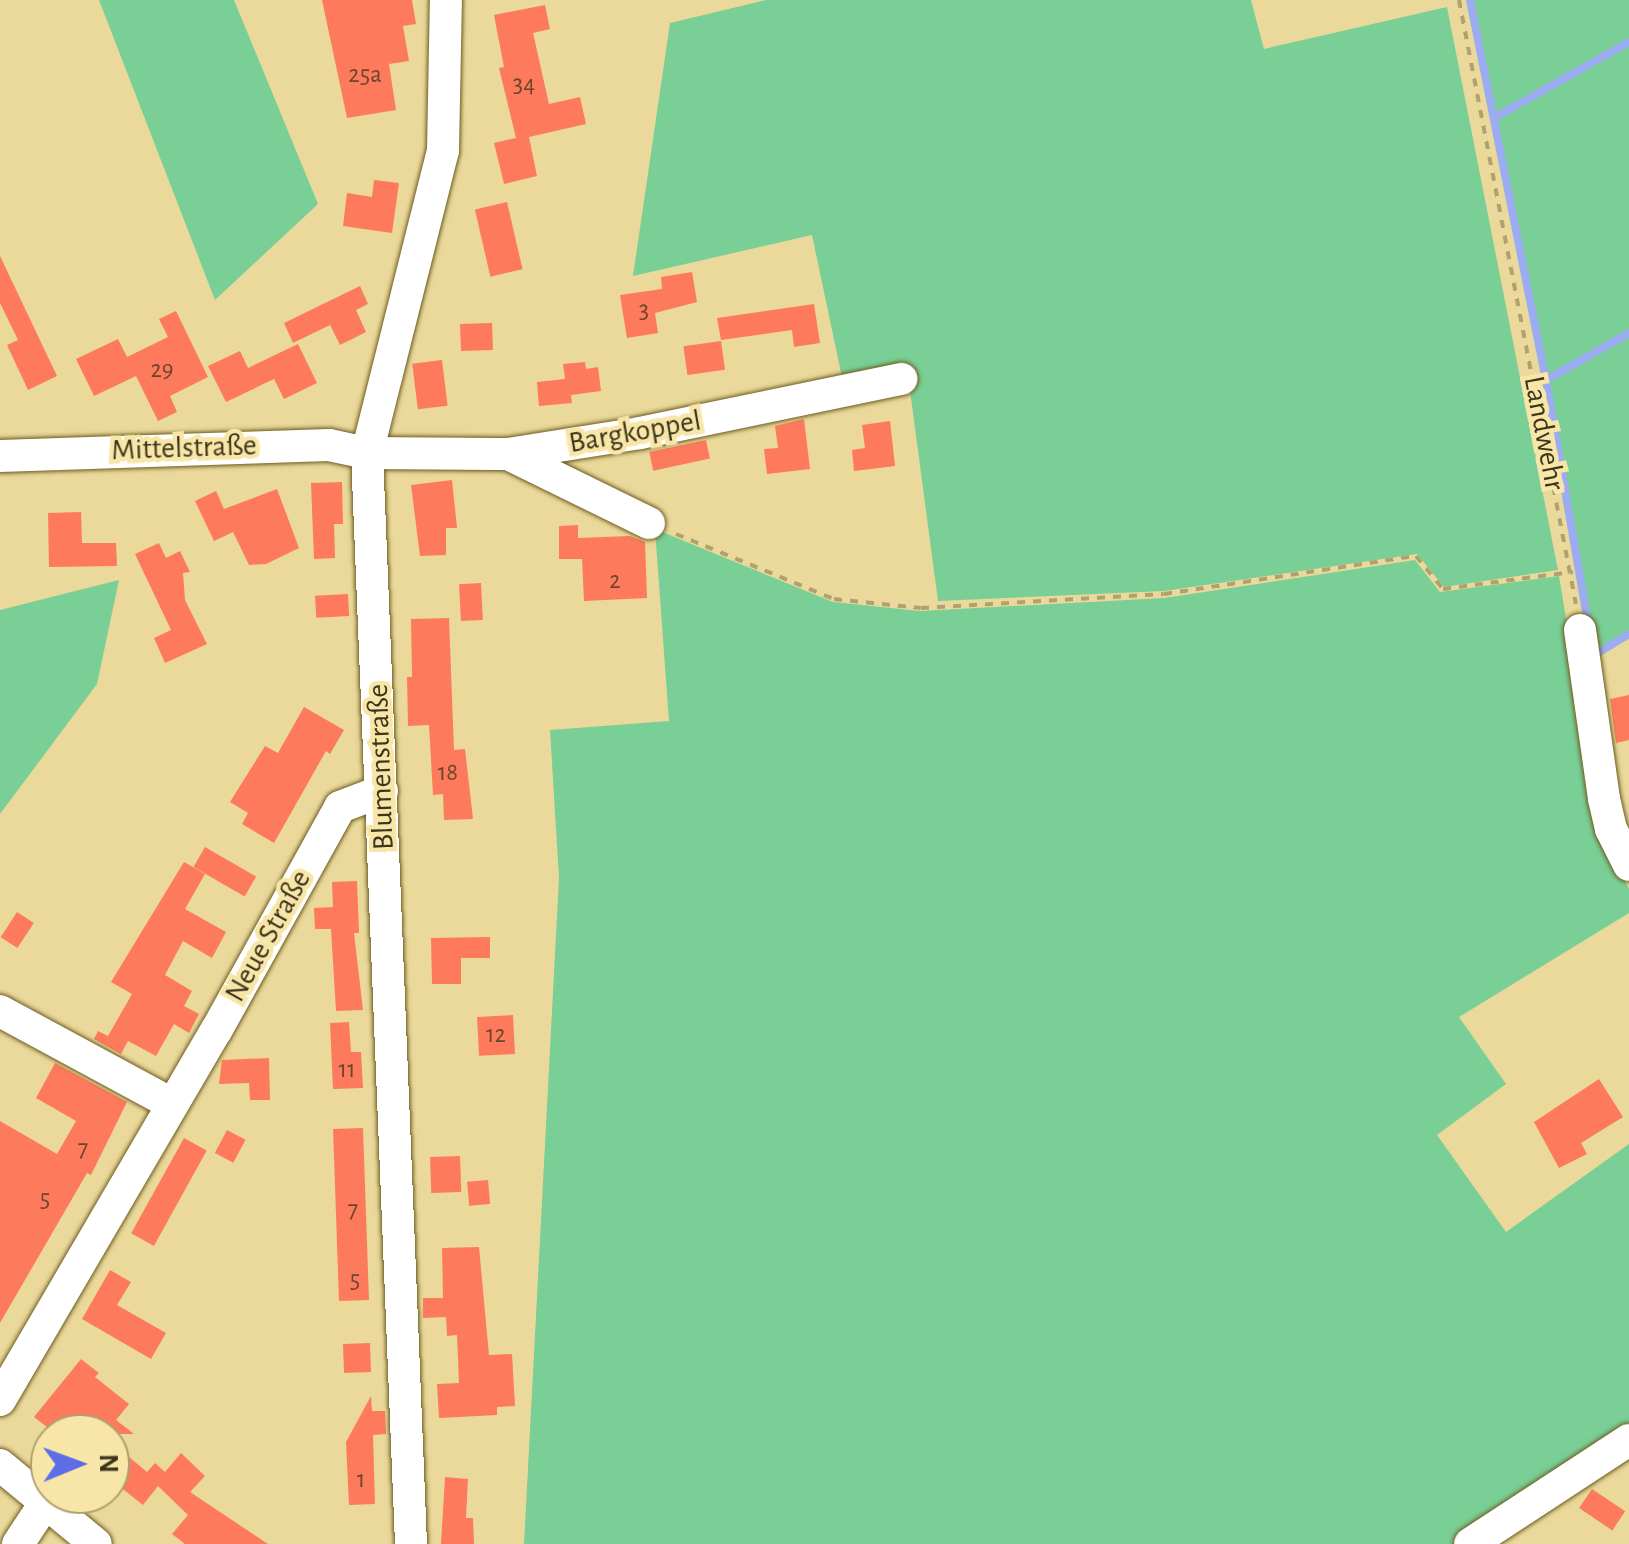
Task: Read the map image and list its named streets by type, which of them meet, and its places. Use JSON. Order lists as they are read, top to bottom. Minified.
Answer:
{"streets":{"street":["Bargkoppel","Mittelstraße","Blumenstraße","Neue Straße"],"path":["Landwehr"]},"crossings":[["Bargkoppel","Mittelstraße"],["Bargkoppel","Blumenstraße"],["Mittelstraße","Blumenstraße"],["Blumenstraße","Neue Straße"]],"house_numbers":["25a","34","3","29","2","18","12","11","7","5","7","5","1"],"north":"right"}
